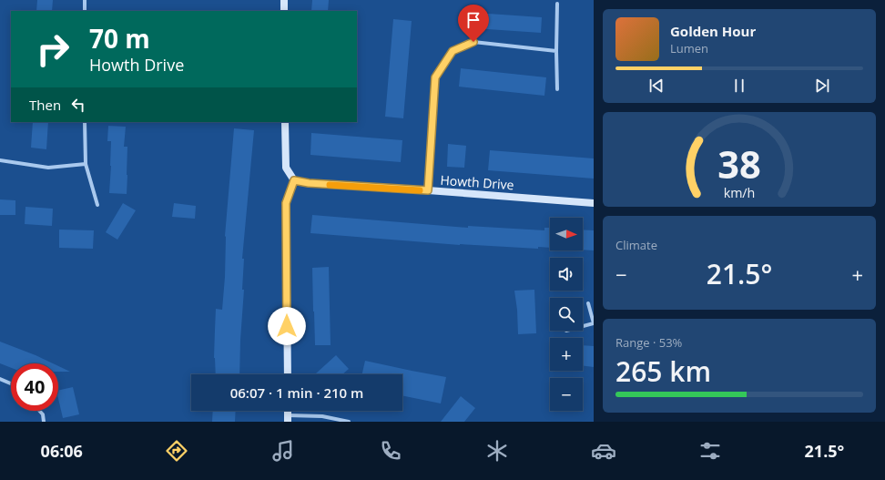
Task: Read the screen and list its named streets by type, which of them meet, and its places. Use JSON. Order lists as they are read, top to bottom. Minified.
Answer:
{"streets":{"street":["Howth Drive"]},"north":"right","page":{"turn":["70 m","Howth Drive"],"song":["Golden Hour","Lumen"],"then":"Then","tile":["Climate",["Range · 53%","265 km"]],"map_buttons":["+","−"],"heat":["−","21.5°","+"],"limit":"40","trip":"06:07 · 1 min · 210 m","tabs":["06:06","21.5°"],"gauge":["38","km/h"]}}
